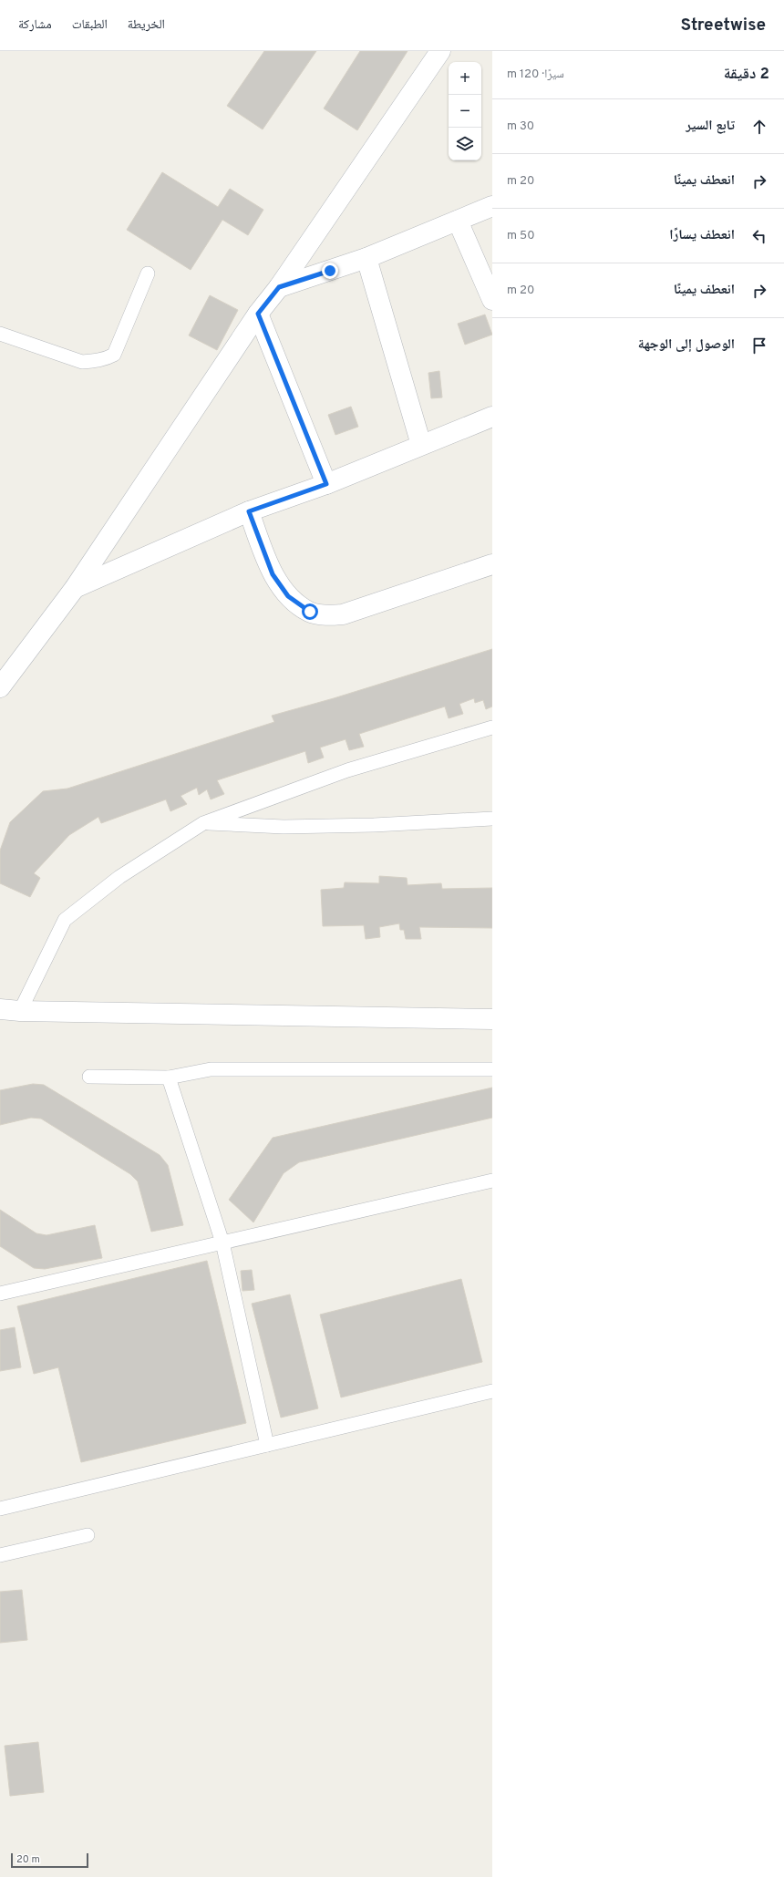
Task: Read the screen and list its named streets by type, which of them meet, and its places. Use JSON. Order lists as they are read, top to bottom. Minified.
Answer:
{"scale_bar":"20 m","page":{"header":"Streetwise","nav":["الخريطة","الطبقات","مشاركة"],"heading":["2 دقيقة","سيرًا · 120 m"],"map_buttons":["+","−"],"list":[["تابع السير","30 m"],["انعطف يمينًا","20 m"],["انعطف يسارًا","50 m"],["انعطف يمينًا","20 m"],"الوصول إلى الوجهة"],"scale":"20 m"}}
